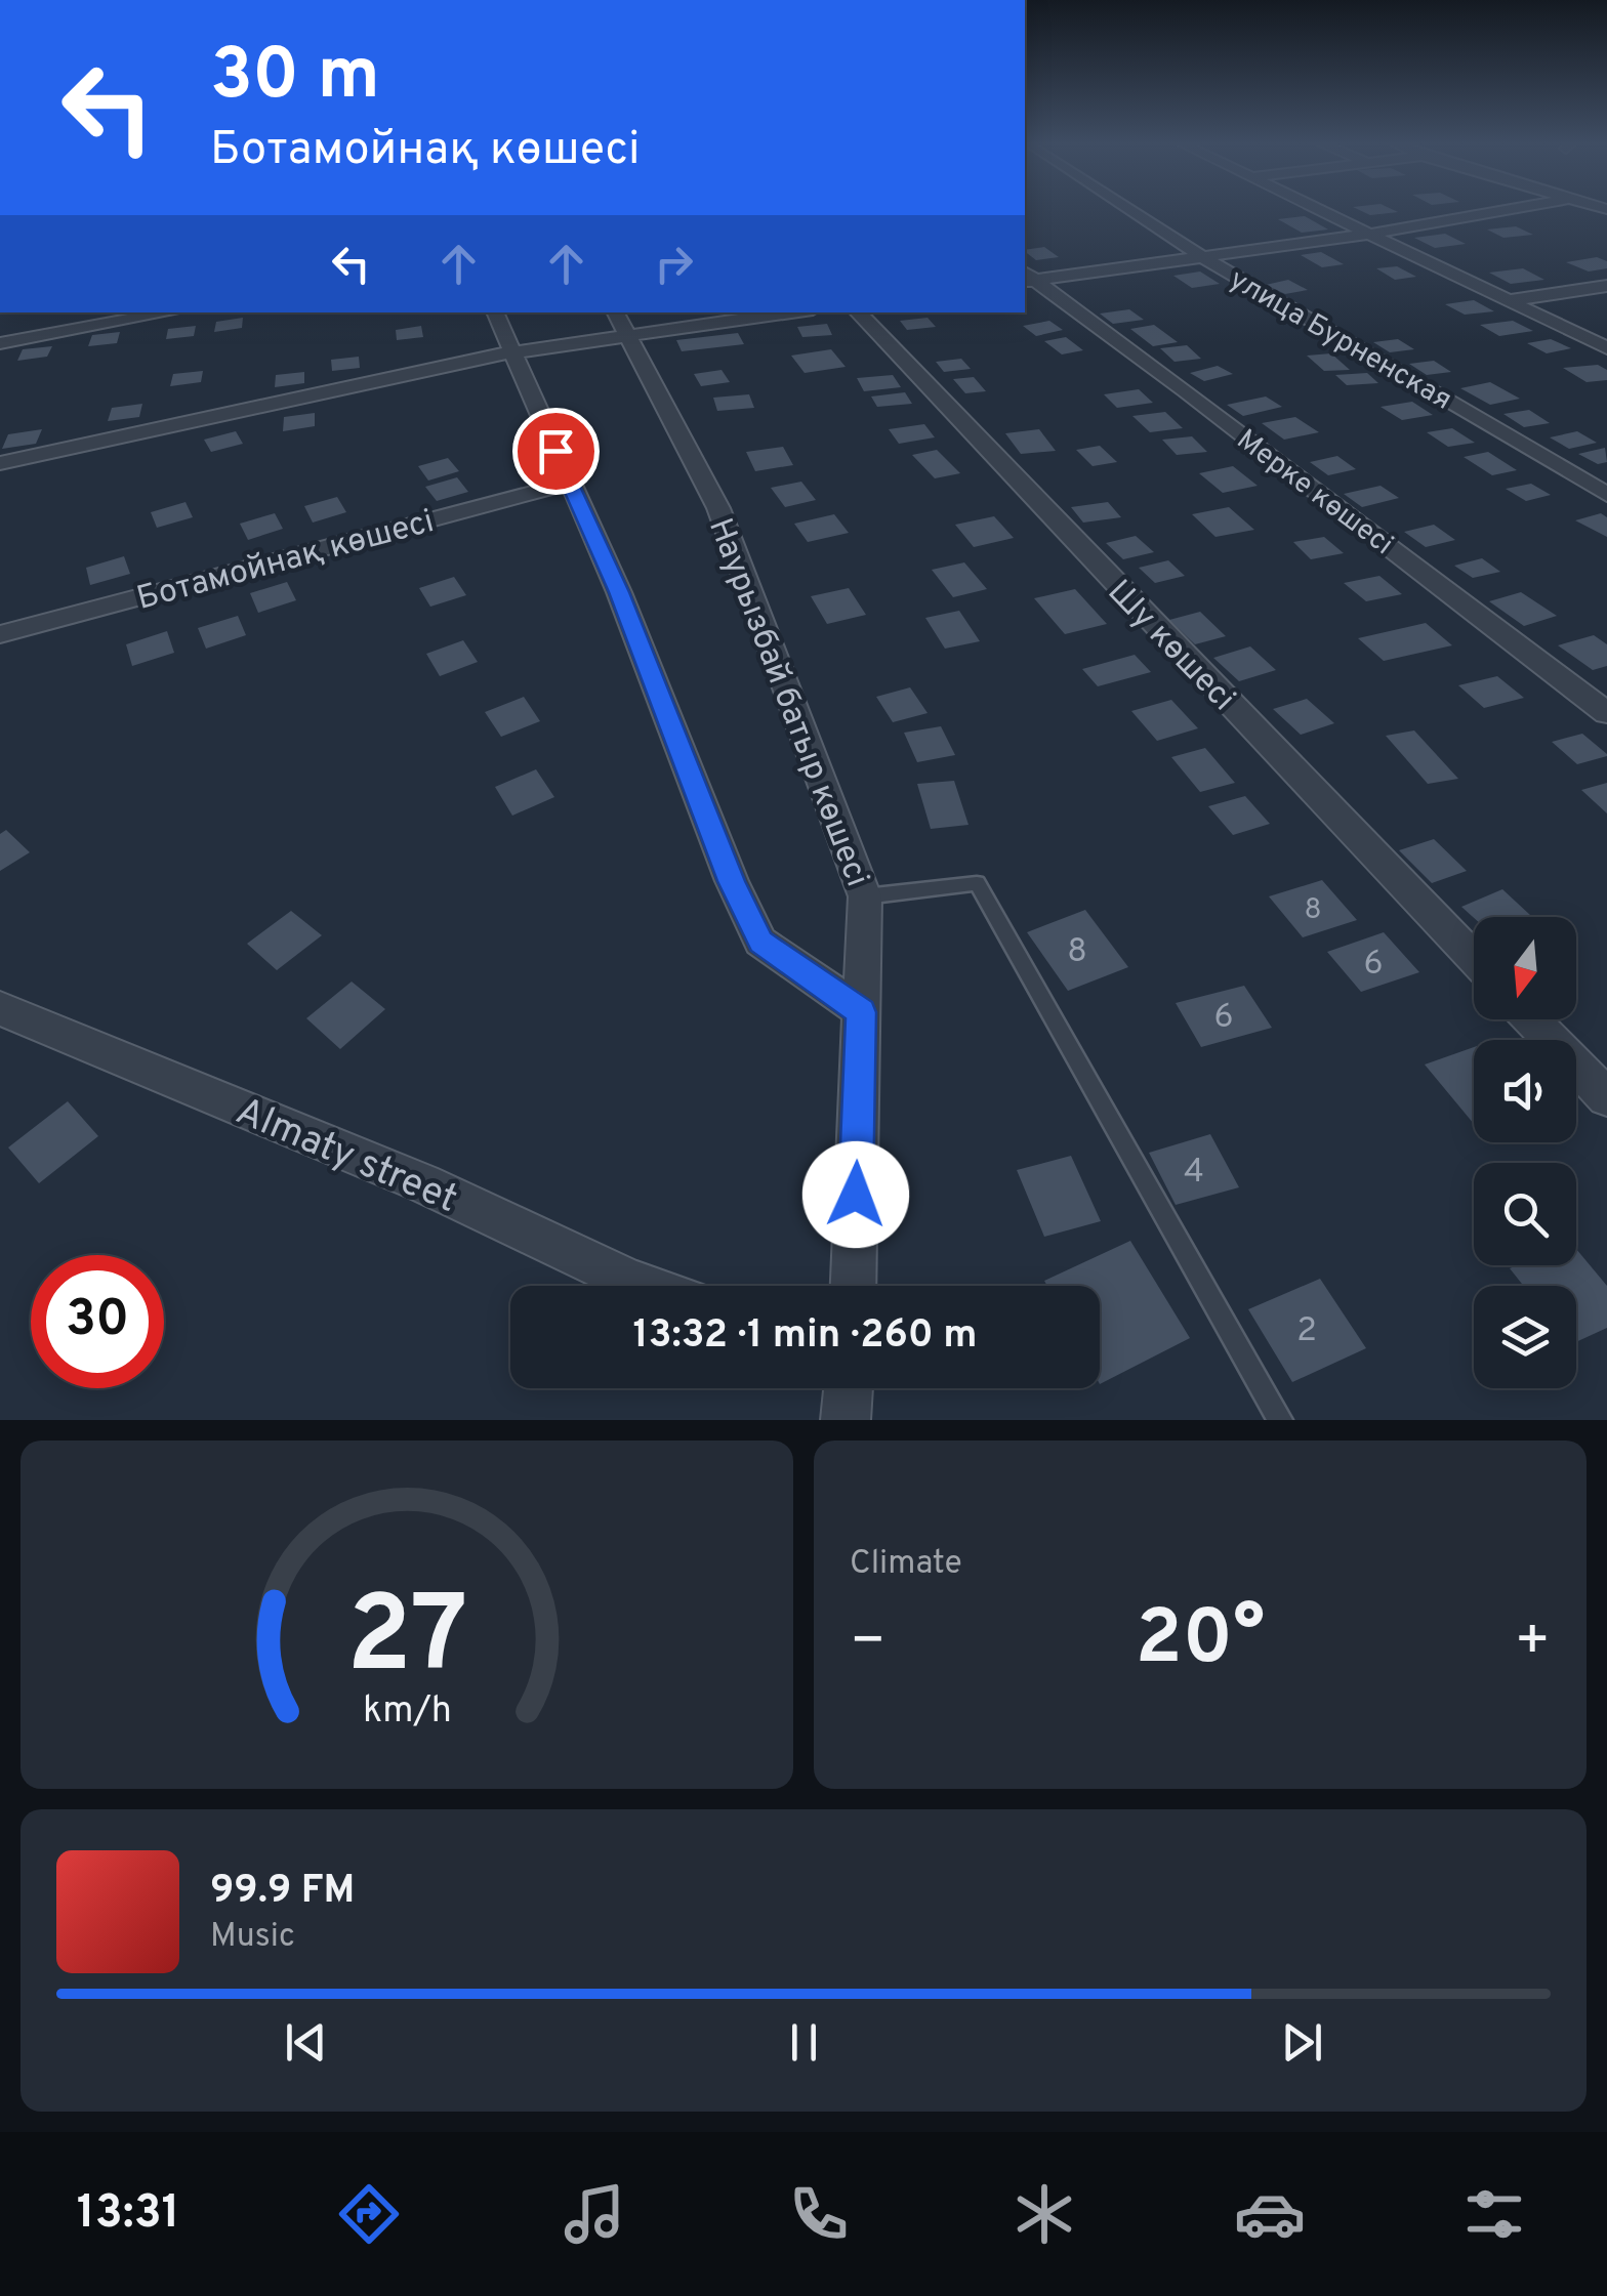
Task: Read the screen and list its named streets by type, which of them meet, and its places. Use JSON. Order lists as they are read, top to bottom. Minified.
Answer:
{"streets":{"street":["улица Бурненская","Мерке көшесі","Ботамойнақ көшесі","Шу көшесі","Наурызбай батыр көшесі","Almaty street"]},"house_numbers":["8","8","6","6","4","2"],"north":"bottom","page":{"turn":["30 m","Ботамойнақ көшесі"],"limit":"30","trip":"13:32 · 1 min · 260 m","tile":"Climate","heat":["−","20°","+"],"song":["99.9 FM","Music"],"tabs":"13:31","gauge":["27","km/h"]}}
